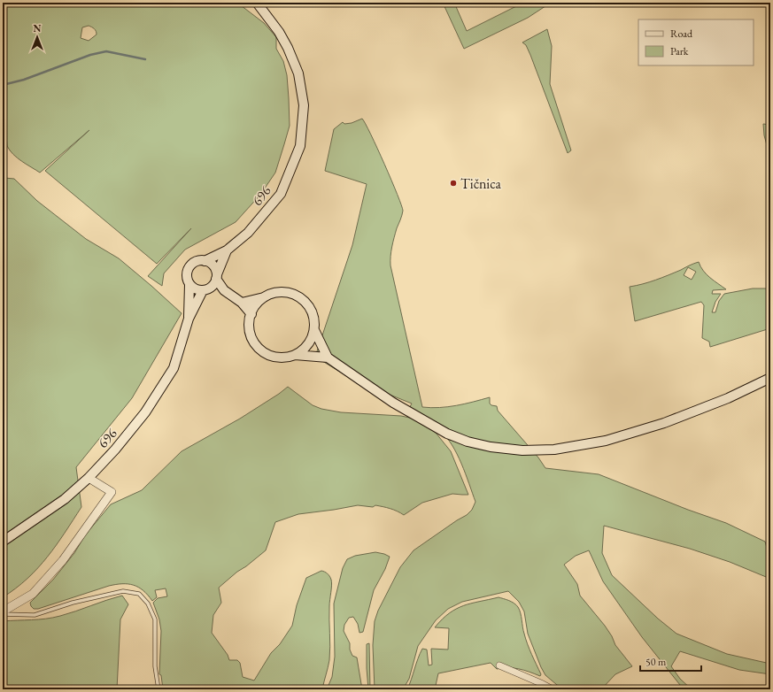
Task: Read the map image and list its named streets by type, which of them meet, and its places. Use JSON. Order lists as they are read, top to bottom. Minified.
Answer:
{"streets":{"main road":["696"]},"places":["Tičnica"],"legend":["Road","Park"],"scale_bar":"50 m","north":"top"}
